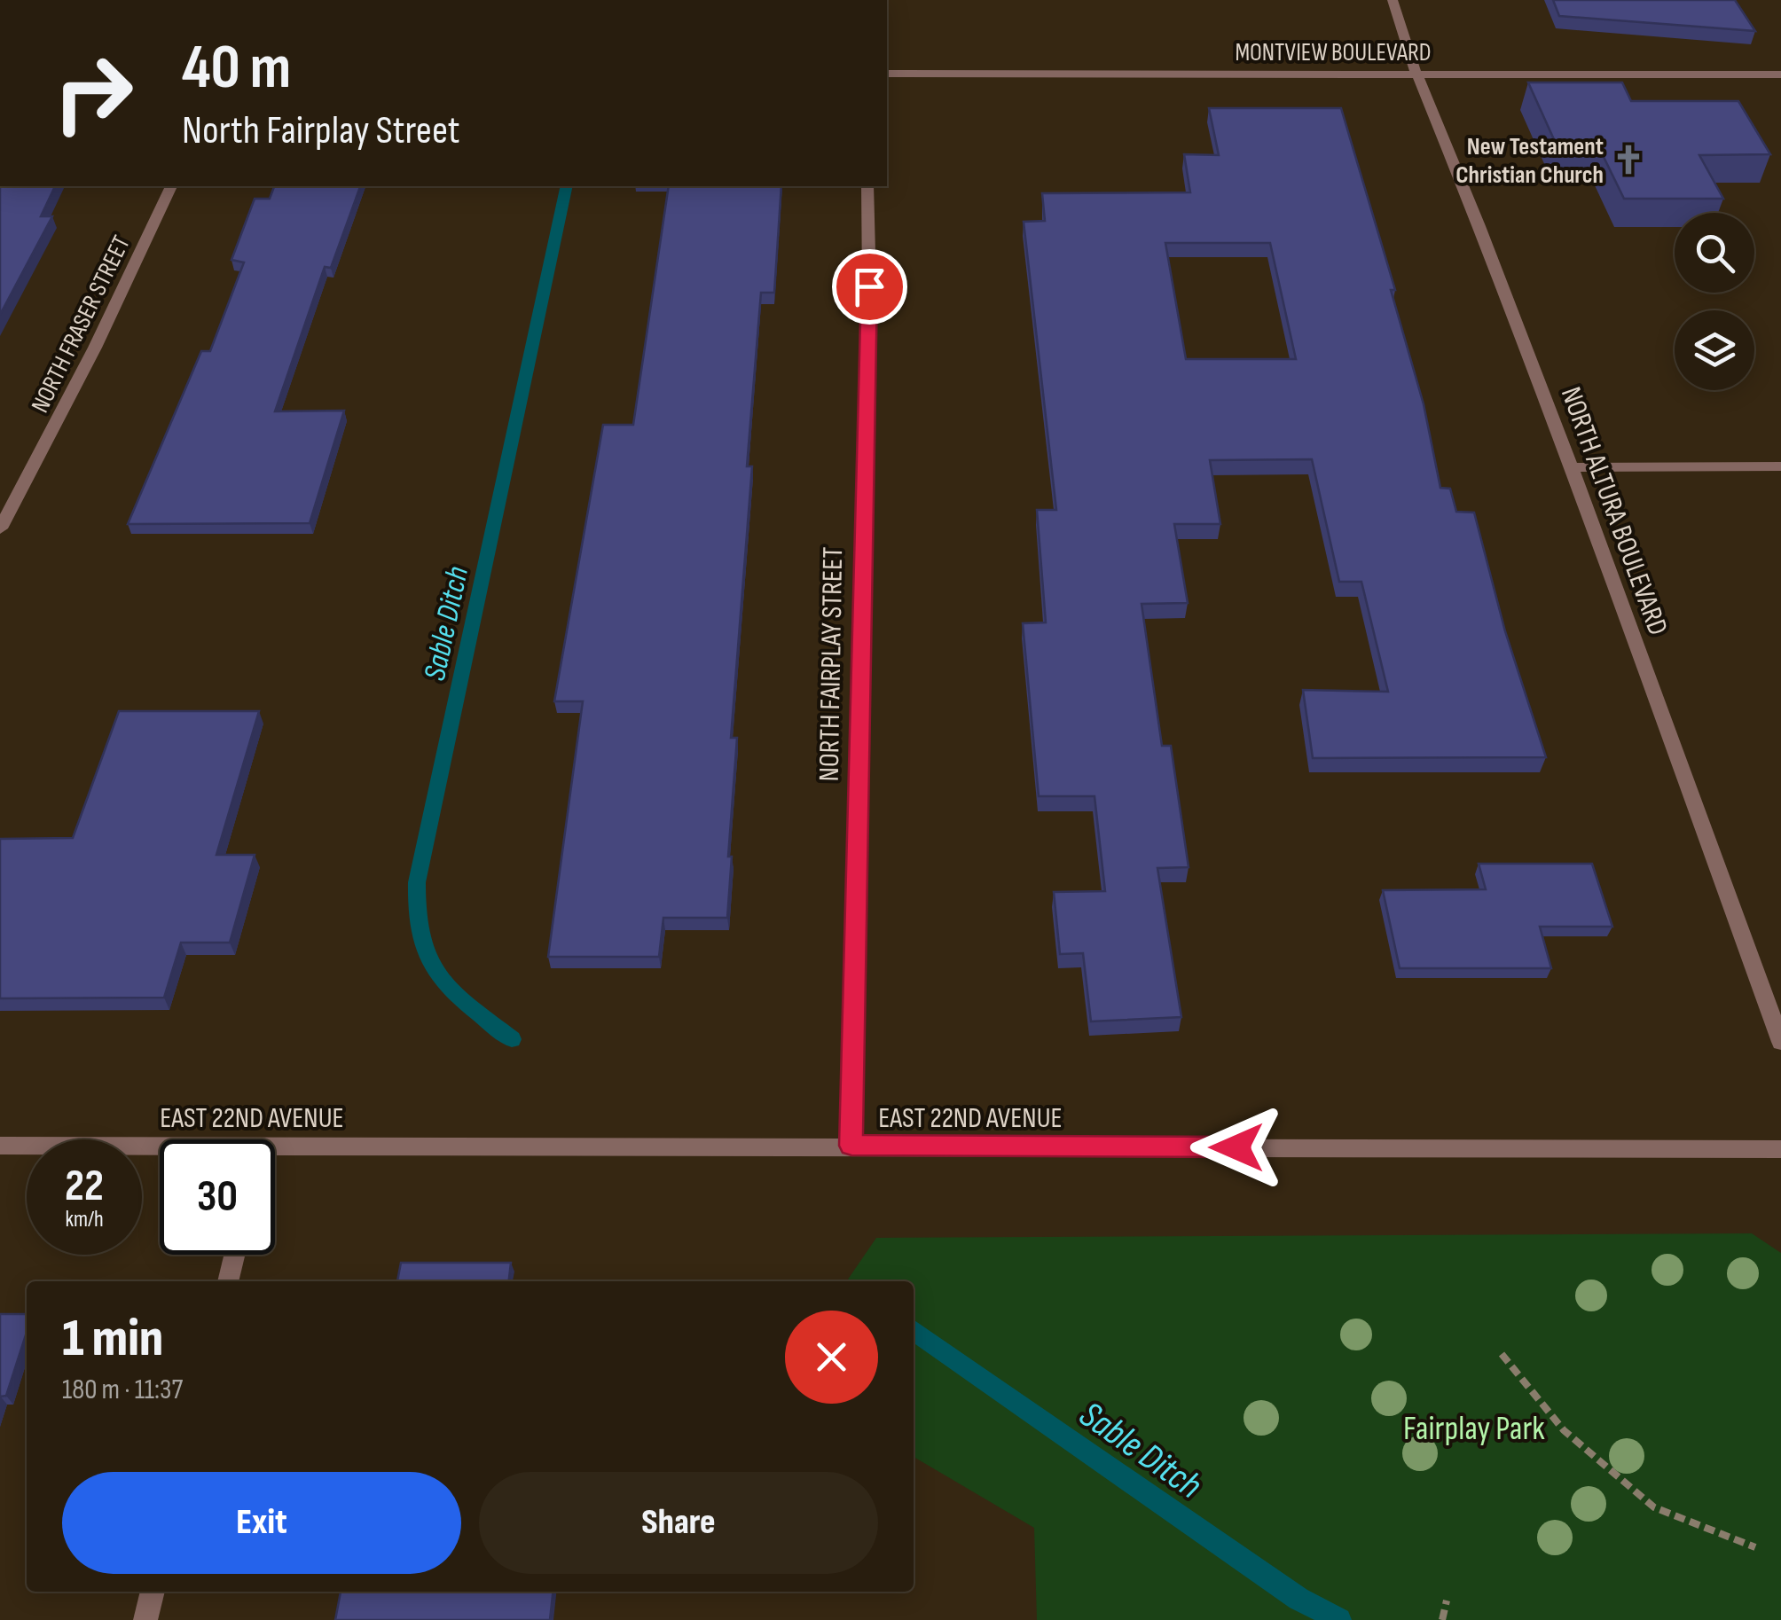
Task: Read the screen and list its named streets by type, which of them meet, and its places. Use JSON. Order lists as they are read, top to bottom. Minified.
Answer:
{"streets":{"street":["MONTVIEW BOULEVARD","NORTH FRASER STREET","NORTH ALTURA BOULEVARD","NORTH FAIRPLAY STREET","EAST 22ND AVENUE"]},"crossings":[["MONTVIEW BOULEVARD","NORTH ALTURA BOULEVARD"],["NORTH FAIRPLAY STREET","EAST 22ND AVENUE"]],"water":["Sable Ditch"],"parks":["Fairplay Park"],"places":{"church":["New Testament Christian Church"]},"page":{"turn":["40 m","North Fairplay Street"],"speed":"22 km/h","limit":"30","heading":["1 min","180 m · 11:37"],"buttons":["Exit","Share"]}}
